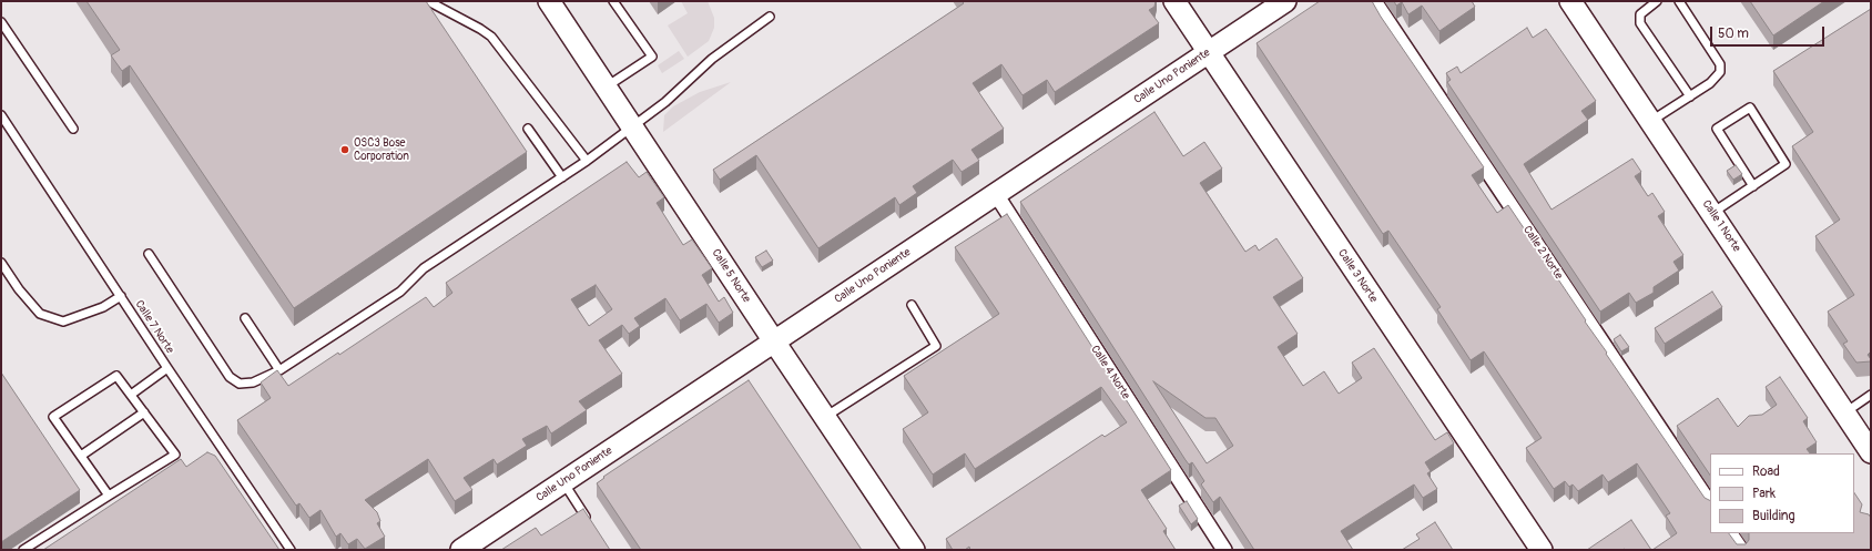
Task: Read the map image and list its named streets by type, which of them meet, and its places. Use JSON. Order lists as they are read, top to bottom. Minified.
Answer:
{"streets":{"street":["Calle Uno Poniente","Calle 1 Norte","Calle 2 Norte","Calle 5 Norte","Calle 3 Norte","Calle 4 Norte"],"lane":["Calle 7 Norte"]},"crossings":[["Calle Uno Poniente","Calle 5 Norte"],["Calle Uno Poniente","Calle 3 Norte"],["Calle Uno Poniente","Calle 4 Norte"]],"places":["OSC3 Bose Corporation"],"legend":["Road","Park","Building"],"scale_bar":"50 m"}
